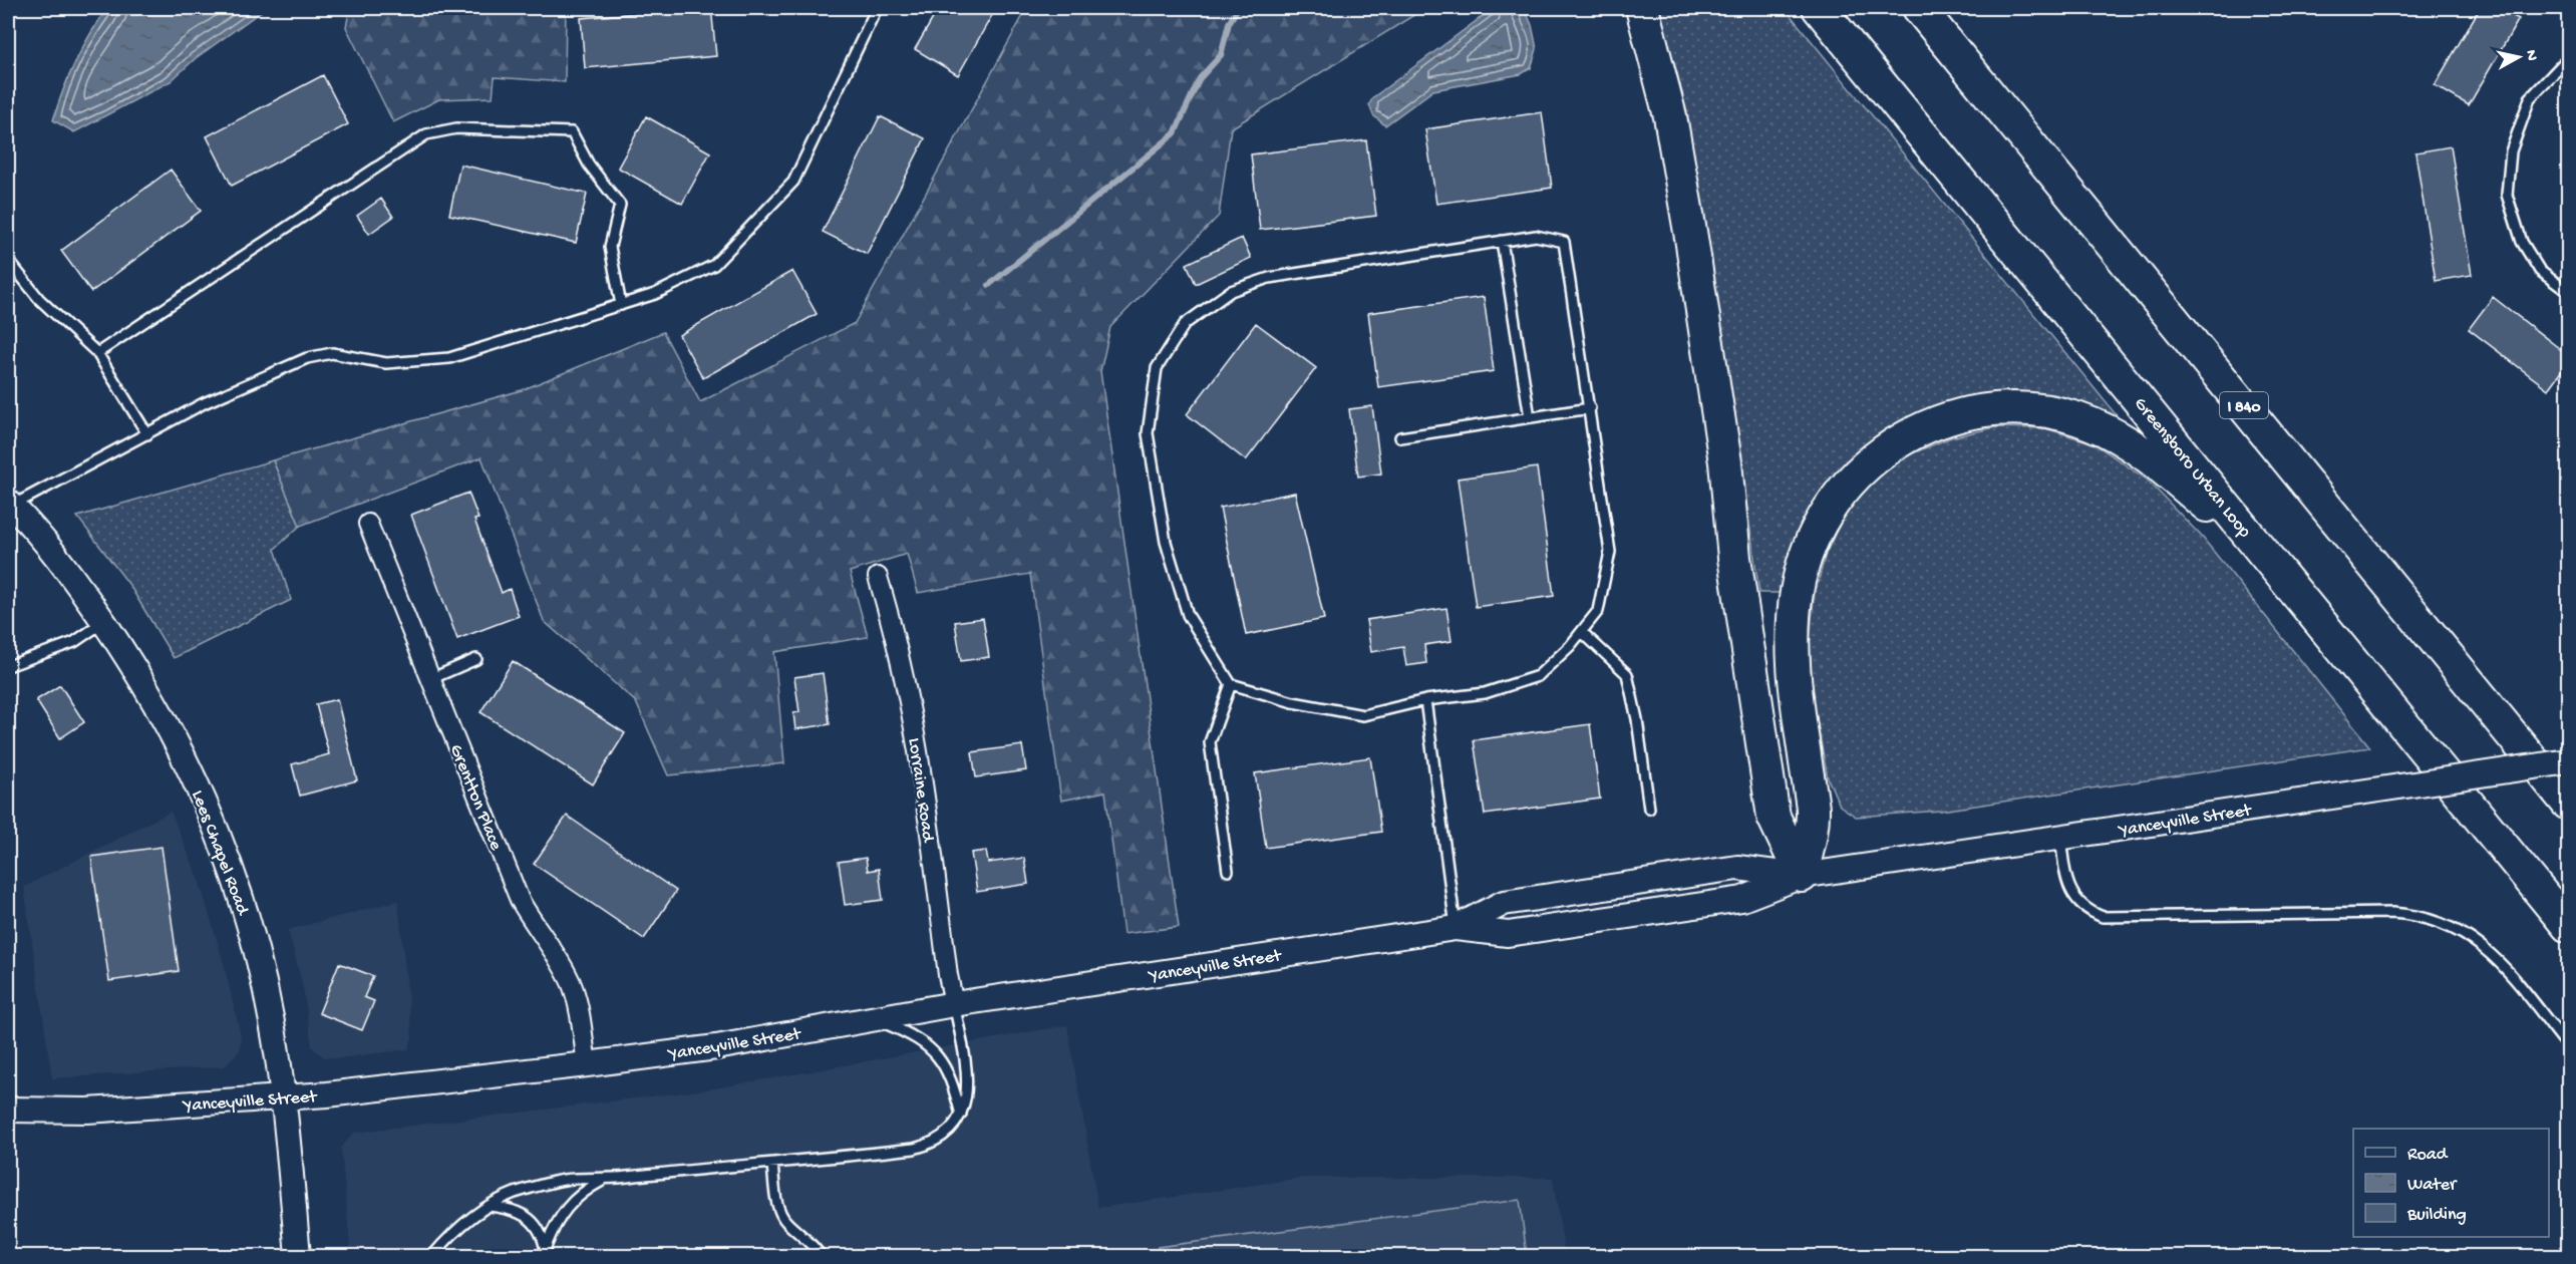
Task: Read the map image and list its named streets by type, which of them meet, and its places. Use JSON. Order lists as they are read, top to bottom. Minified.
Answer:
{"streets":{"highway":["I 840","Greensboro Urban Loop"],"main road":["Yanceyville Street","Lees Chapel Road"],"street":["Lorraine Road","Grentton Place"]},"crossings":[["Lorraine Road","Yanceyville Street"],["Grentton Place","Yanceyville Street"],["Yanceyville Street","Lees Chapel Road"]],"legend":["Road","Water","Building"],"north":"right"}
